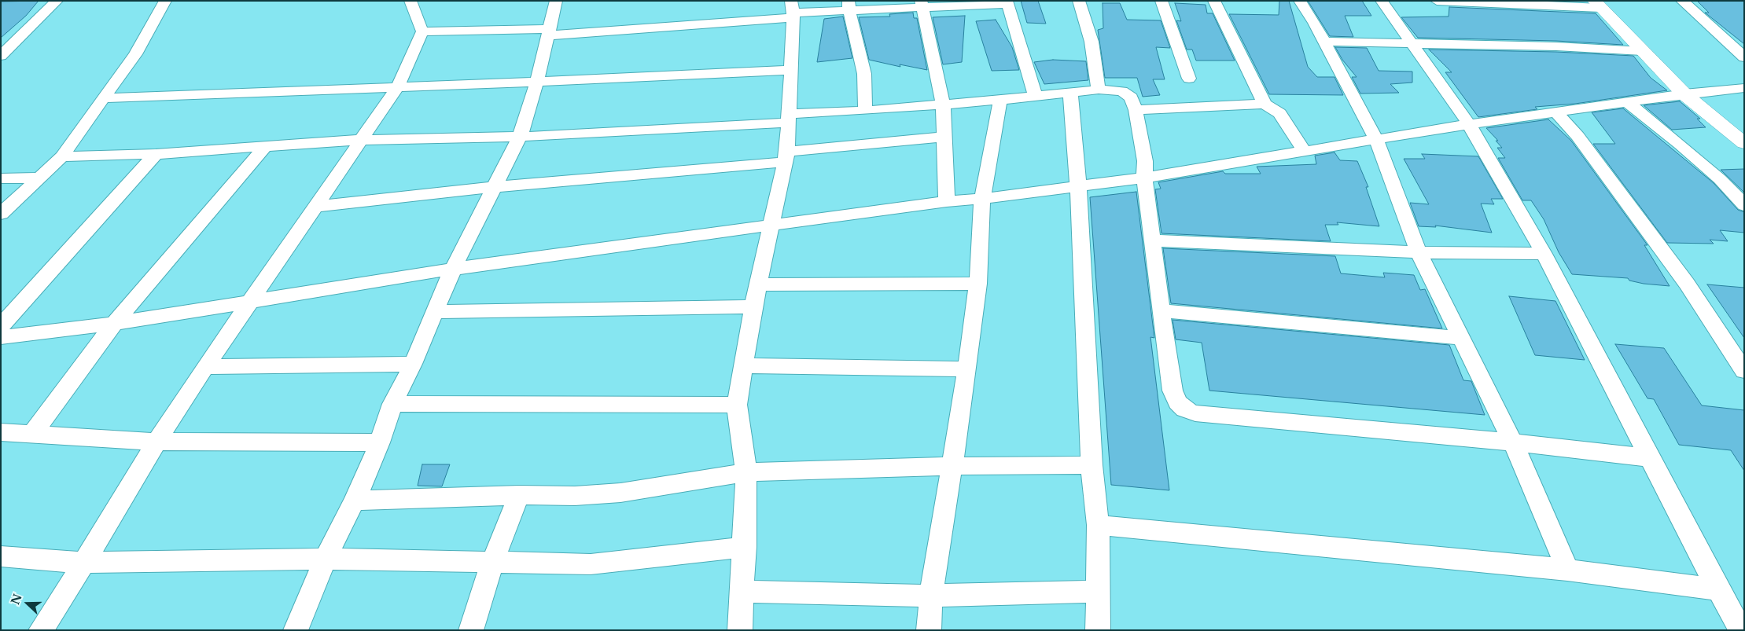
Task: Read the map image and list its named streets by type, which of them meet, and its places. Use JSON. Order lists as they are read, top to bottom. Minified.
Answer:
{"north":"left"}
